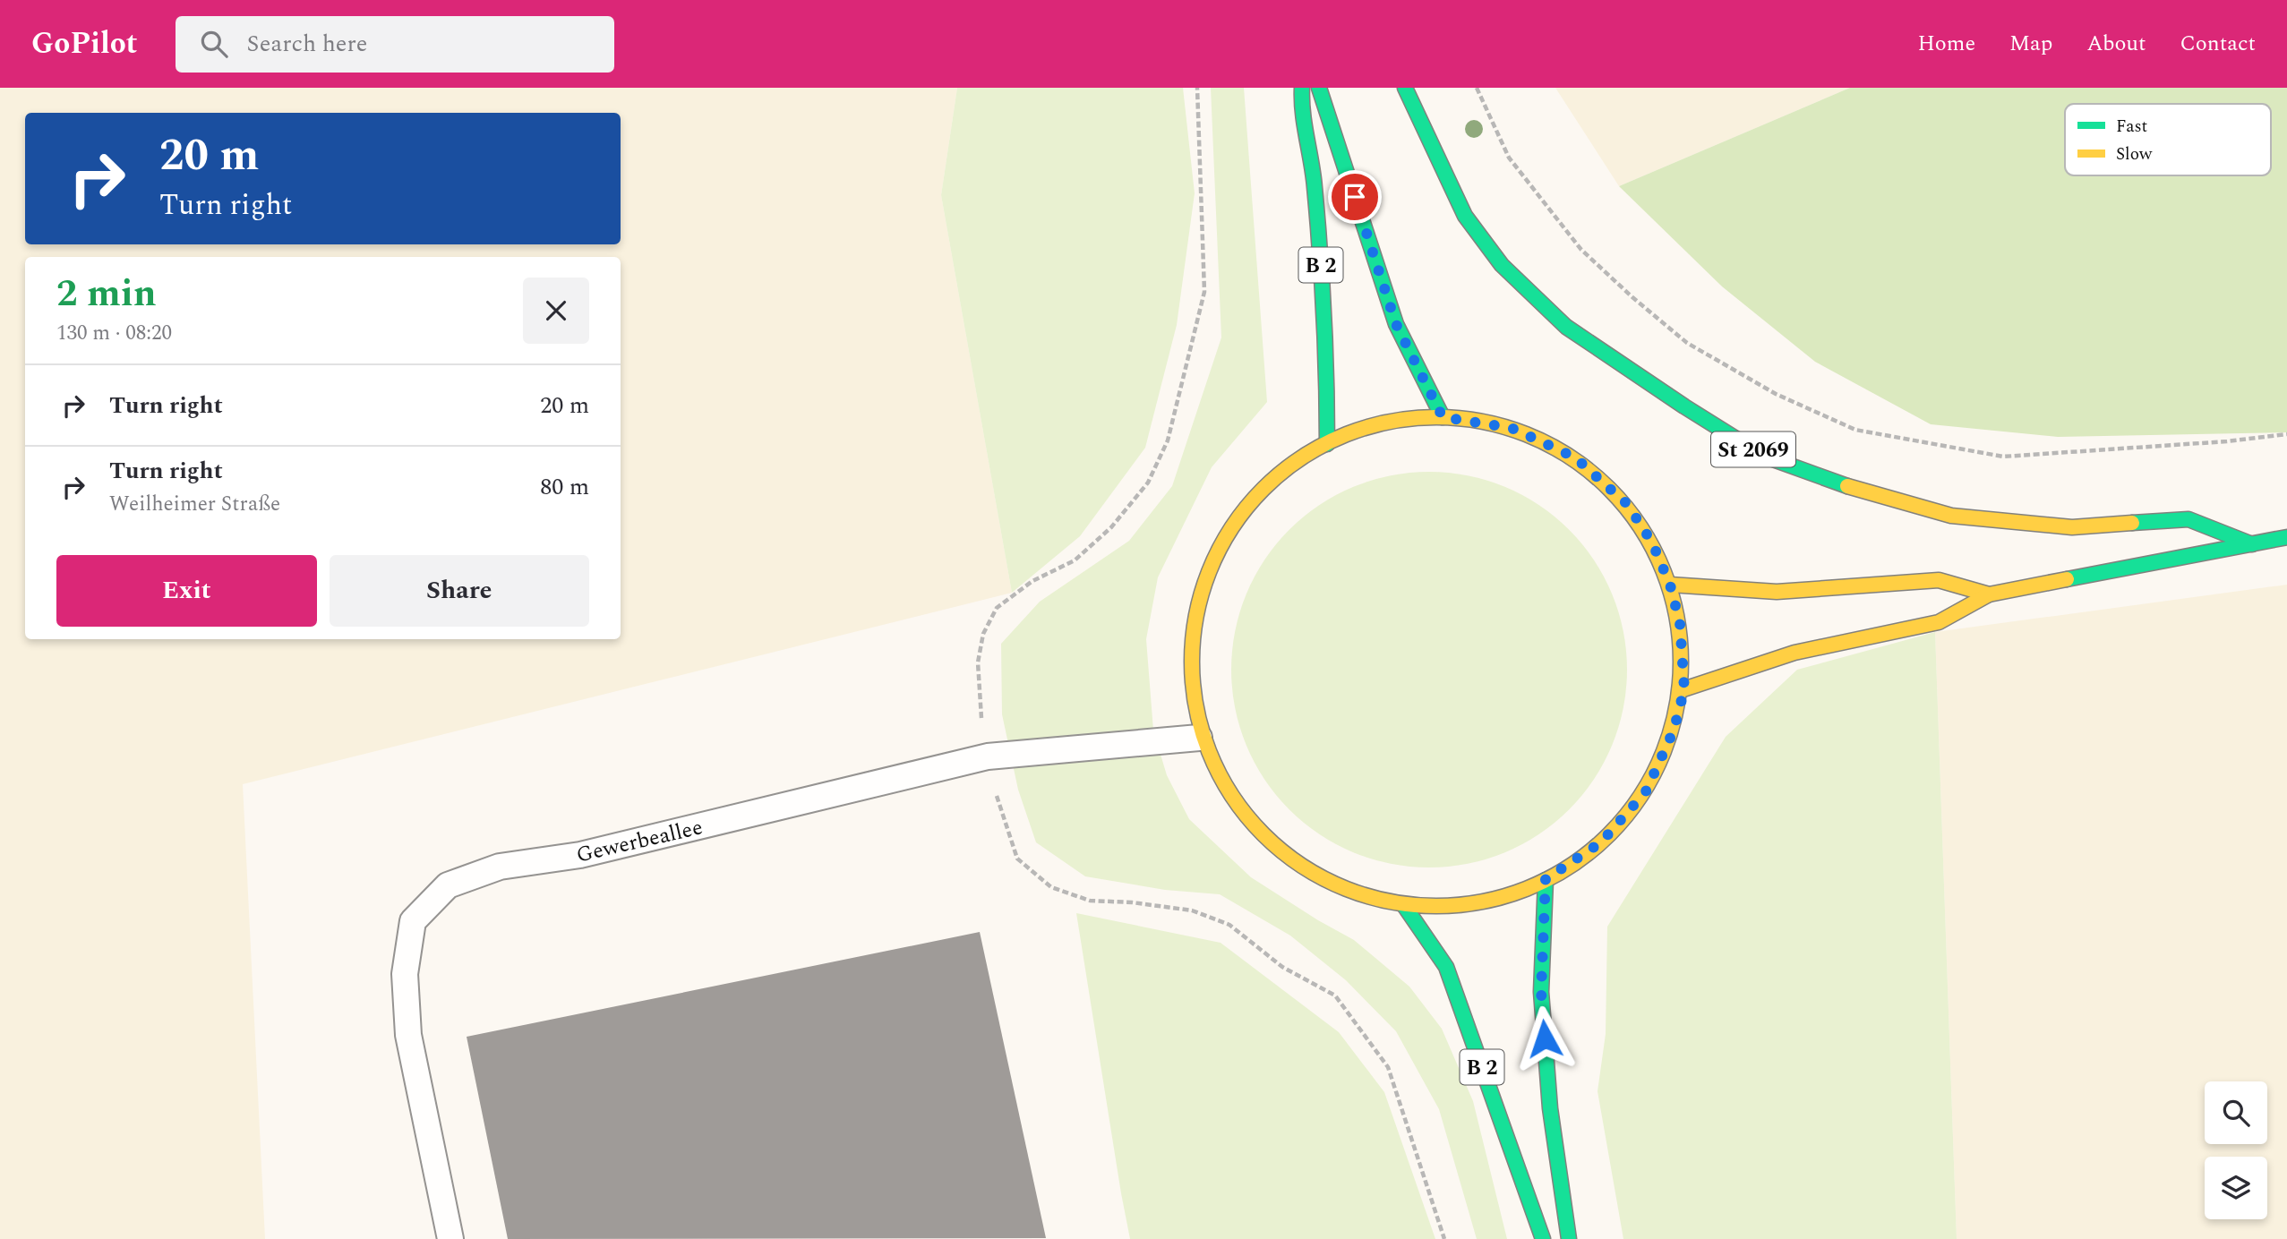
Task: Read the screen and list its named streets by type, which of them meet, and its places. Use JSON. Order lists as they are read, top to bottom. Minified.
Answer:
{"streets":{"main road":["B 2","St 2069"],"lane":["Gewerbeallee"]},"legend":["Fast","Slow"],"page":{"header":"GoPilot","search":"Search here","nav":["Home","Map","About","Contact"],"turn":["20 m","Turn right"],"heading":["2 min","130 m · 08:20"],"list":[{"name":"Turn right","value":"20 m"},{"name":"Turn right","note":"Weilheimer Straße","value":"80 m"}],"buttons":["Exit","Share"]}}
